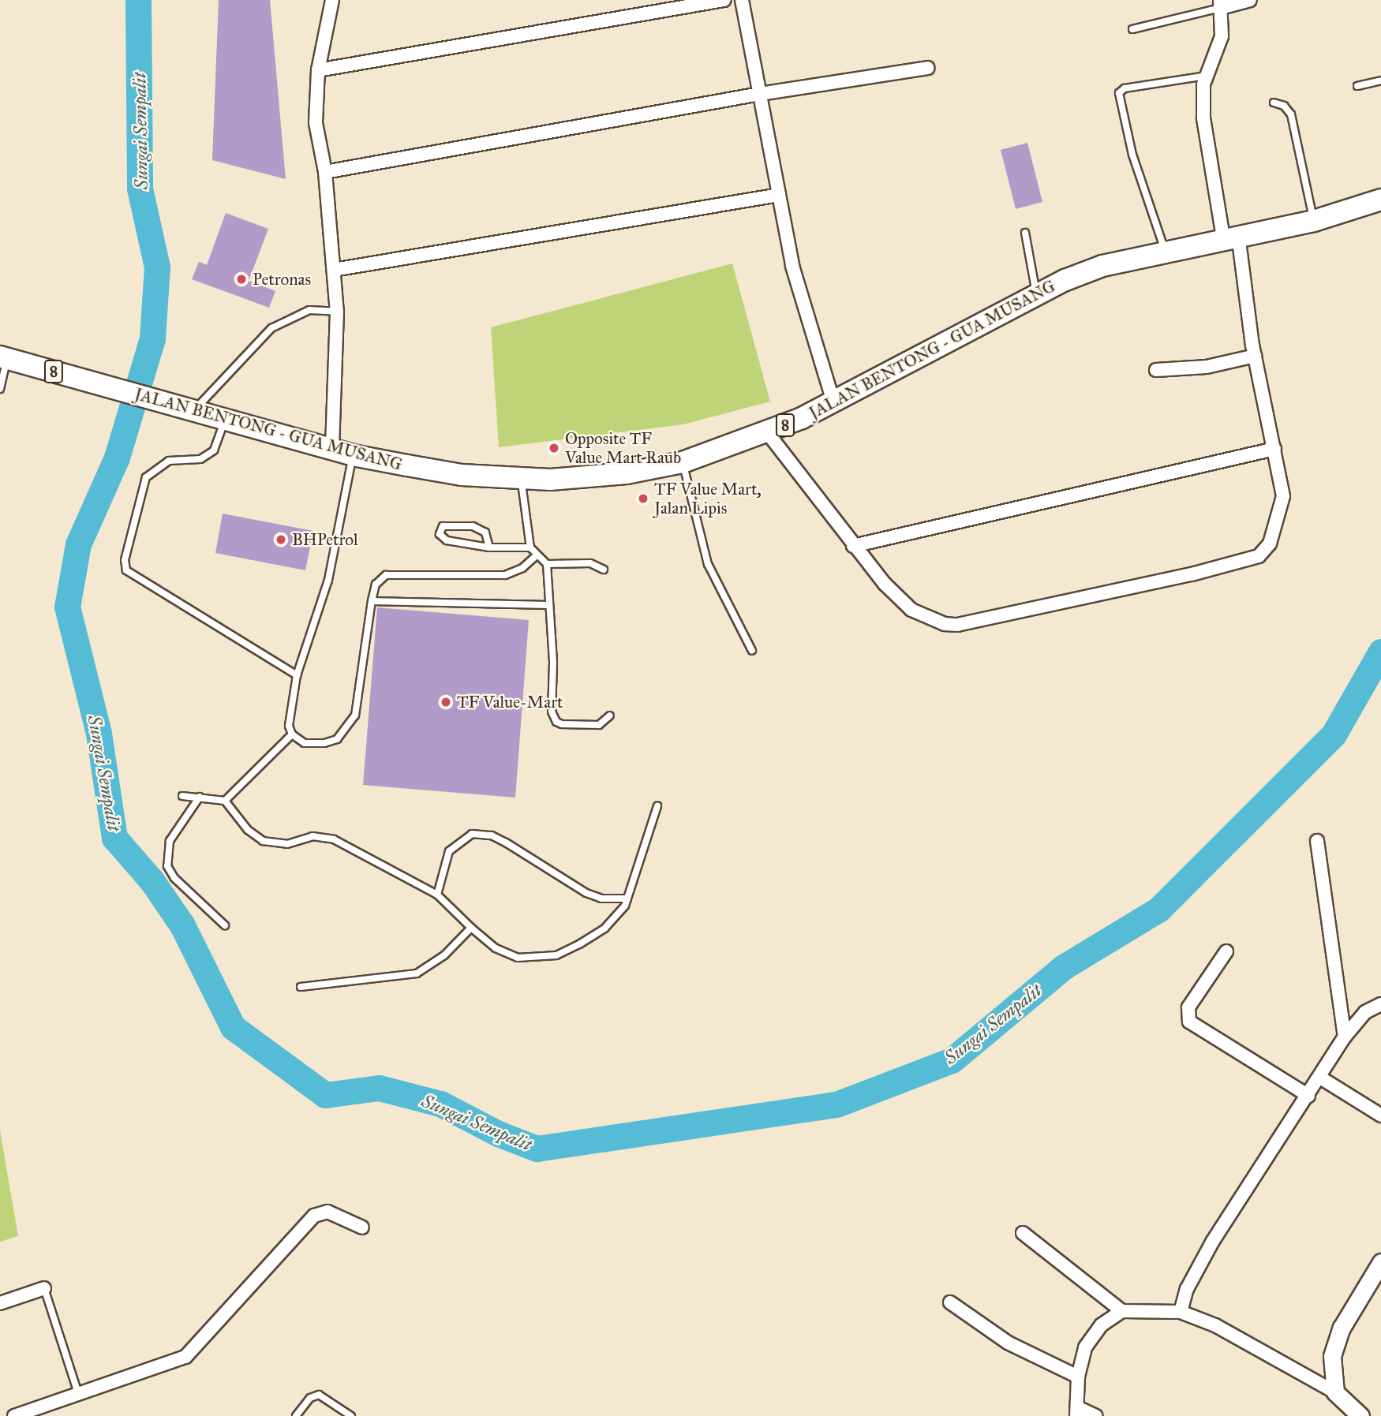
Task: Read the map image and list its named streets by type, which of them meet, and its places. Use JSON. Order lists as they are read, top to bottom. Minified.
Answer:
{"streets":{"main road":["JALAN BENTONG - GUA MUSANG","8"]},"water":["Sungai Sempalit"],"places":["Petronas","Opposite TF Value Mart Raub","TF Value Mart, Jalan Lipis","BHPetrol","TF Value-Mart"]}
